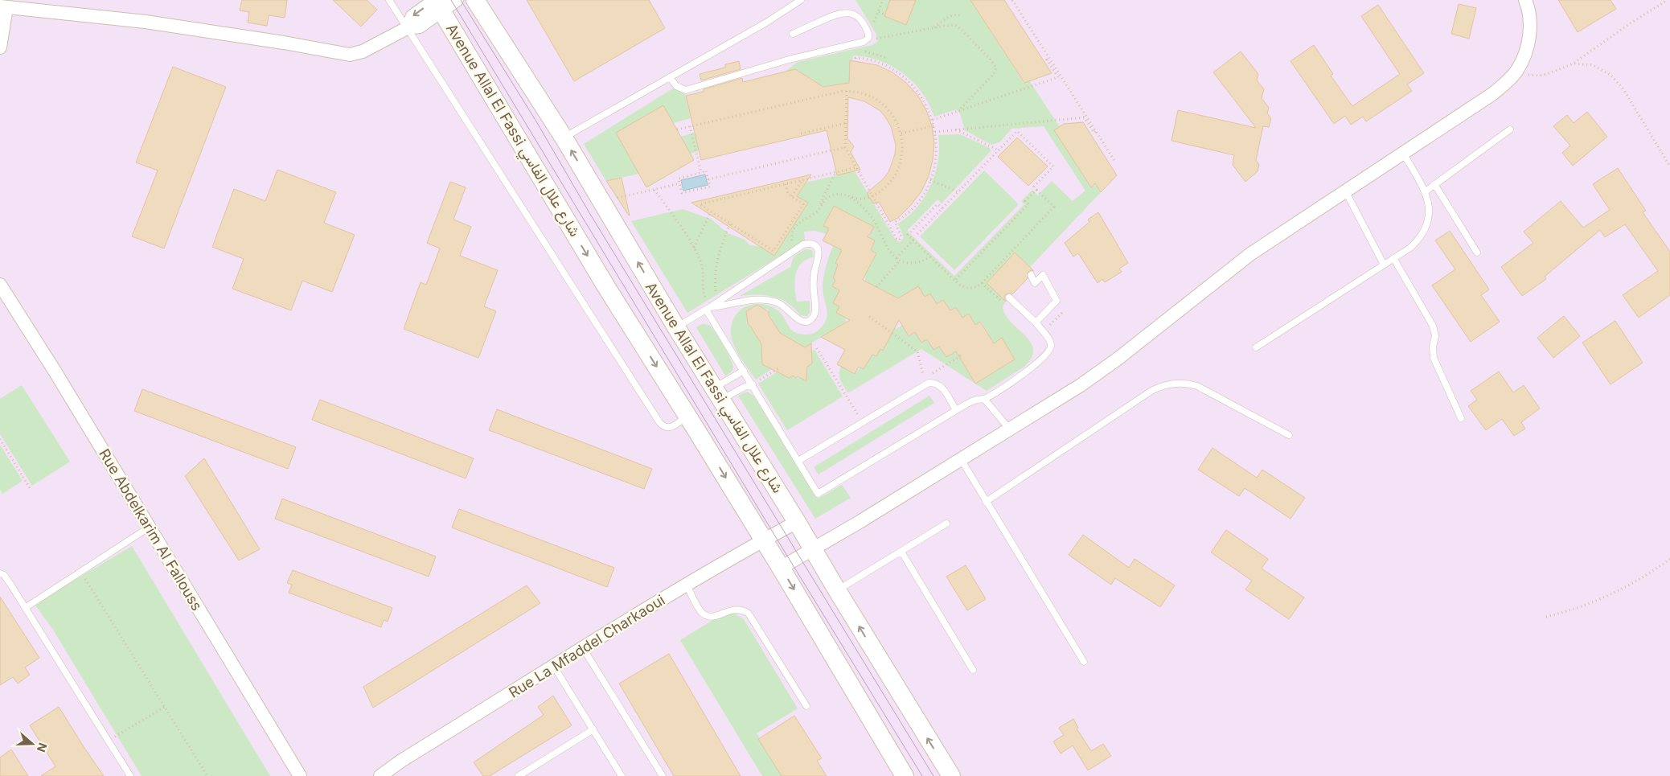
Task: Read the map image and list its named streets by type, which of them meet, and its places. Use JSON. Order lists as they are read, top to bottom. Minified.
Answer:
{"streets":{"street":["Avenue Allal El Fassi شارع علال الفاسي","Rue Abdelkarim Al Fallouss","Rue La Mfaddel Charkaoui"]},"crossings":[["Avenue Allal El Fassi شارع علال الفاسي","Rue La Mfaddel Charkaoui"]],"north":"right"}
